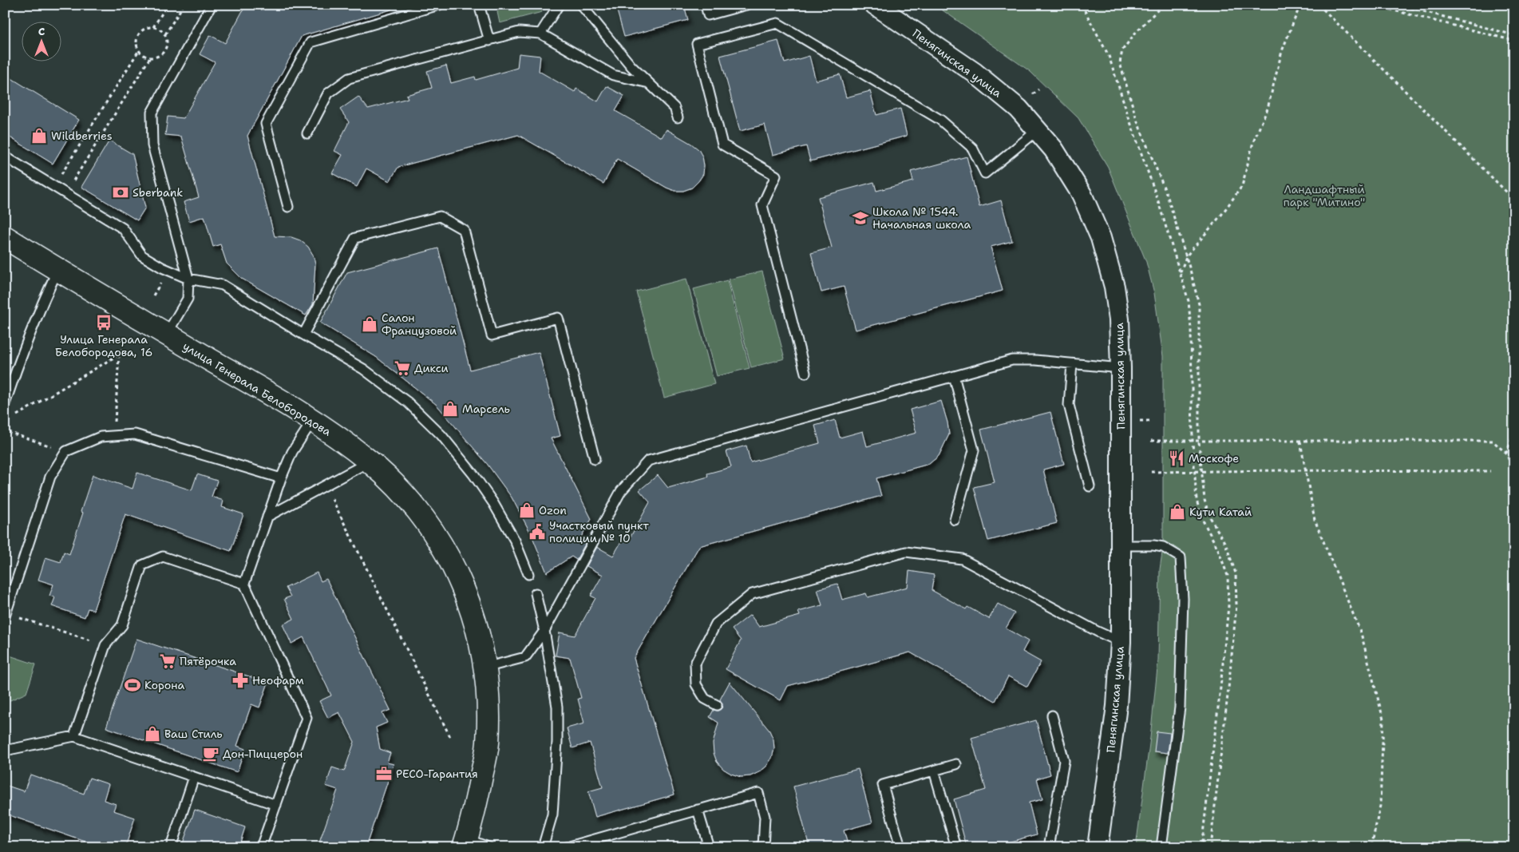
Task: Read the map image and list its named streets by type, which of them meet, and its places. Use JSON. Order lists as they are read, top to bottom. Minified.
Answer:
{"streets":{"main road":["улица Генерала Белобородова"],"street":["Пенягинская улица"]},"parks":["Ландшафтный парк \"Митино\""],"places":{"shop":["Wildberries","Салон Французовой","Марсель","Ozon","Кути Катай","Ваш Стиль"],"bank":["Sberbank"],"school or university":["Школа № 1544. Начальная школа"],"bus stop":["Улица Генерала Белобородова, 16"],"supermarket":["Дикси","Пятёрочка"],"restaurant":["Москофе"],"public building":["Участковый пункт полиции № 10"],"pharmacy":["Неофарм"],"sports":["Корона"],"cafe":["Дон-Пиццерон"],"office":["РЕСО-Гарантия"]},"north":"top"}
